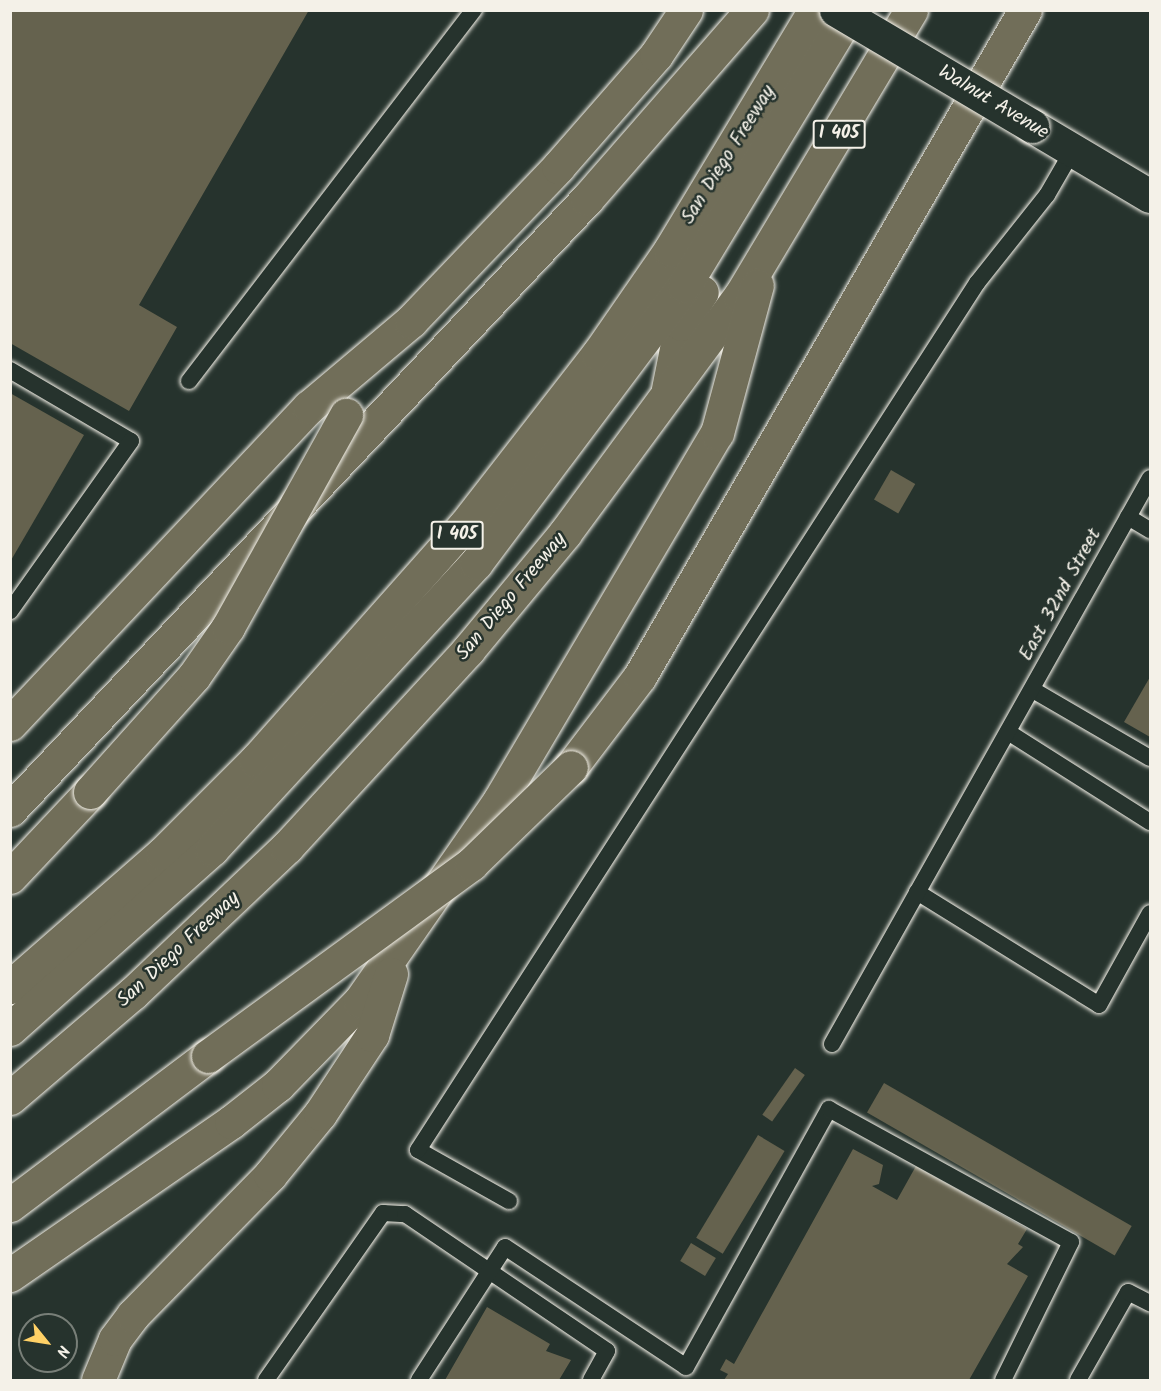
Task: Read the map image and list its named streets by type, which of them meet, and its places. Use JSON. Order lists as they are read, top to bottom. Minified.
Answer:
{"streets":{"highway":["I 405","San Diego Freeway"],"street":["Walnut Avenue"],"lane":["East 32nd Street"]},"north":"bottom right"}
